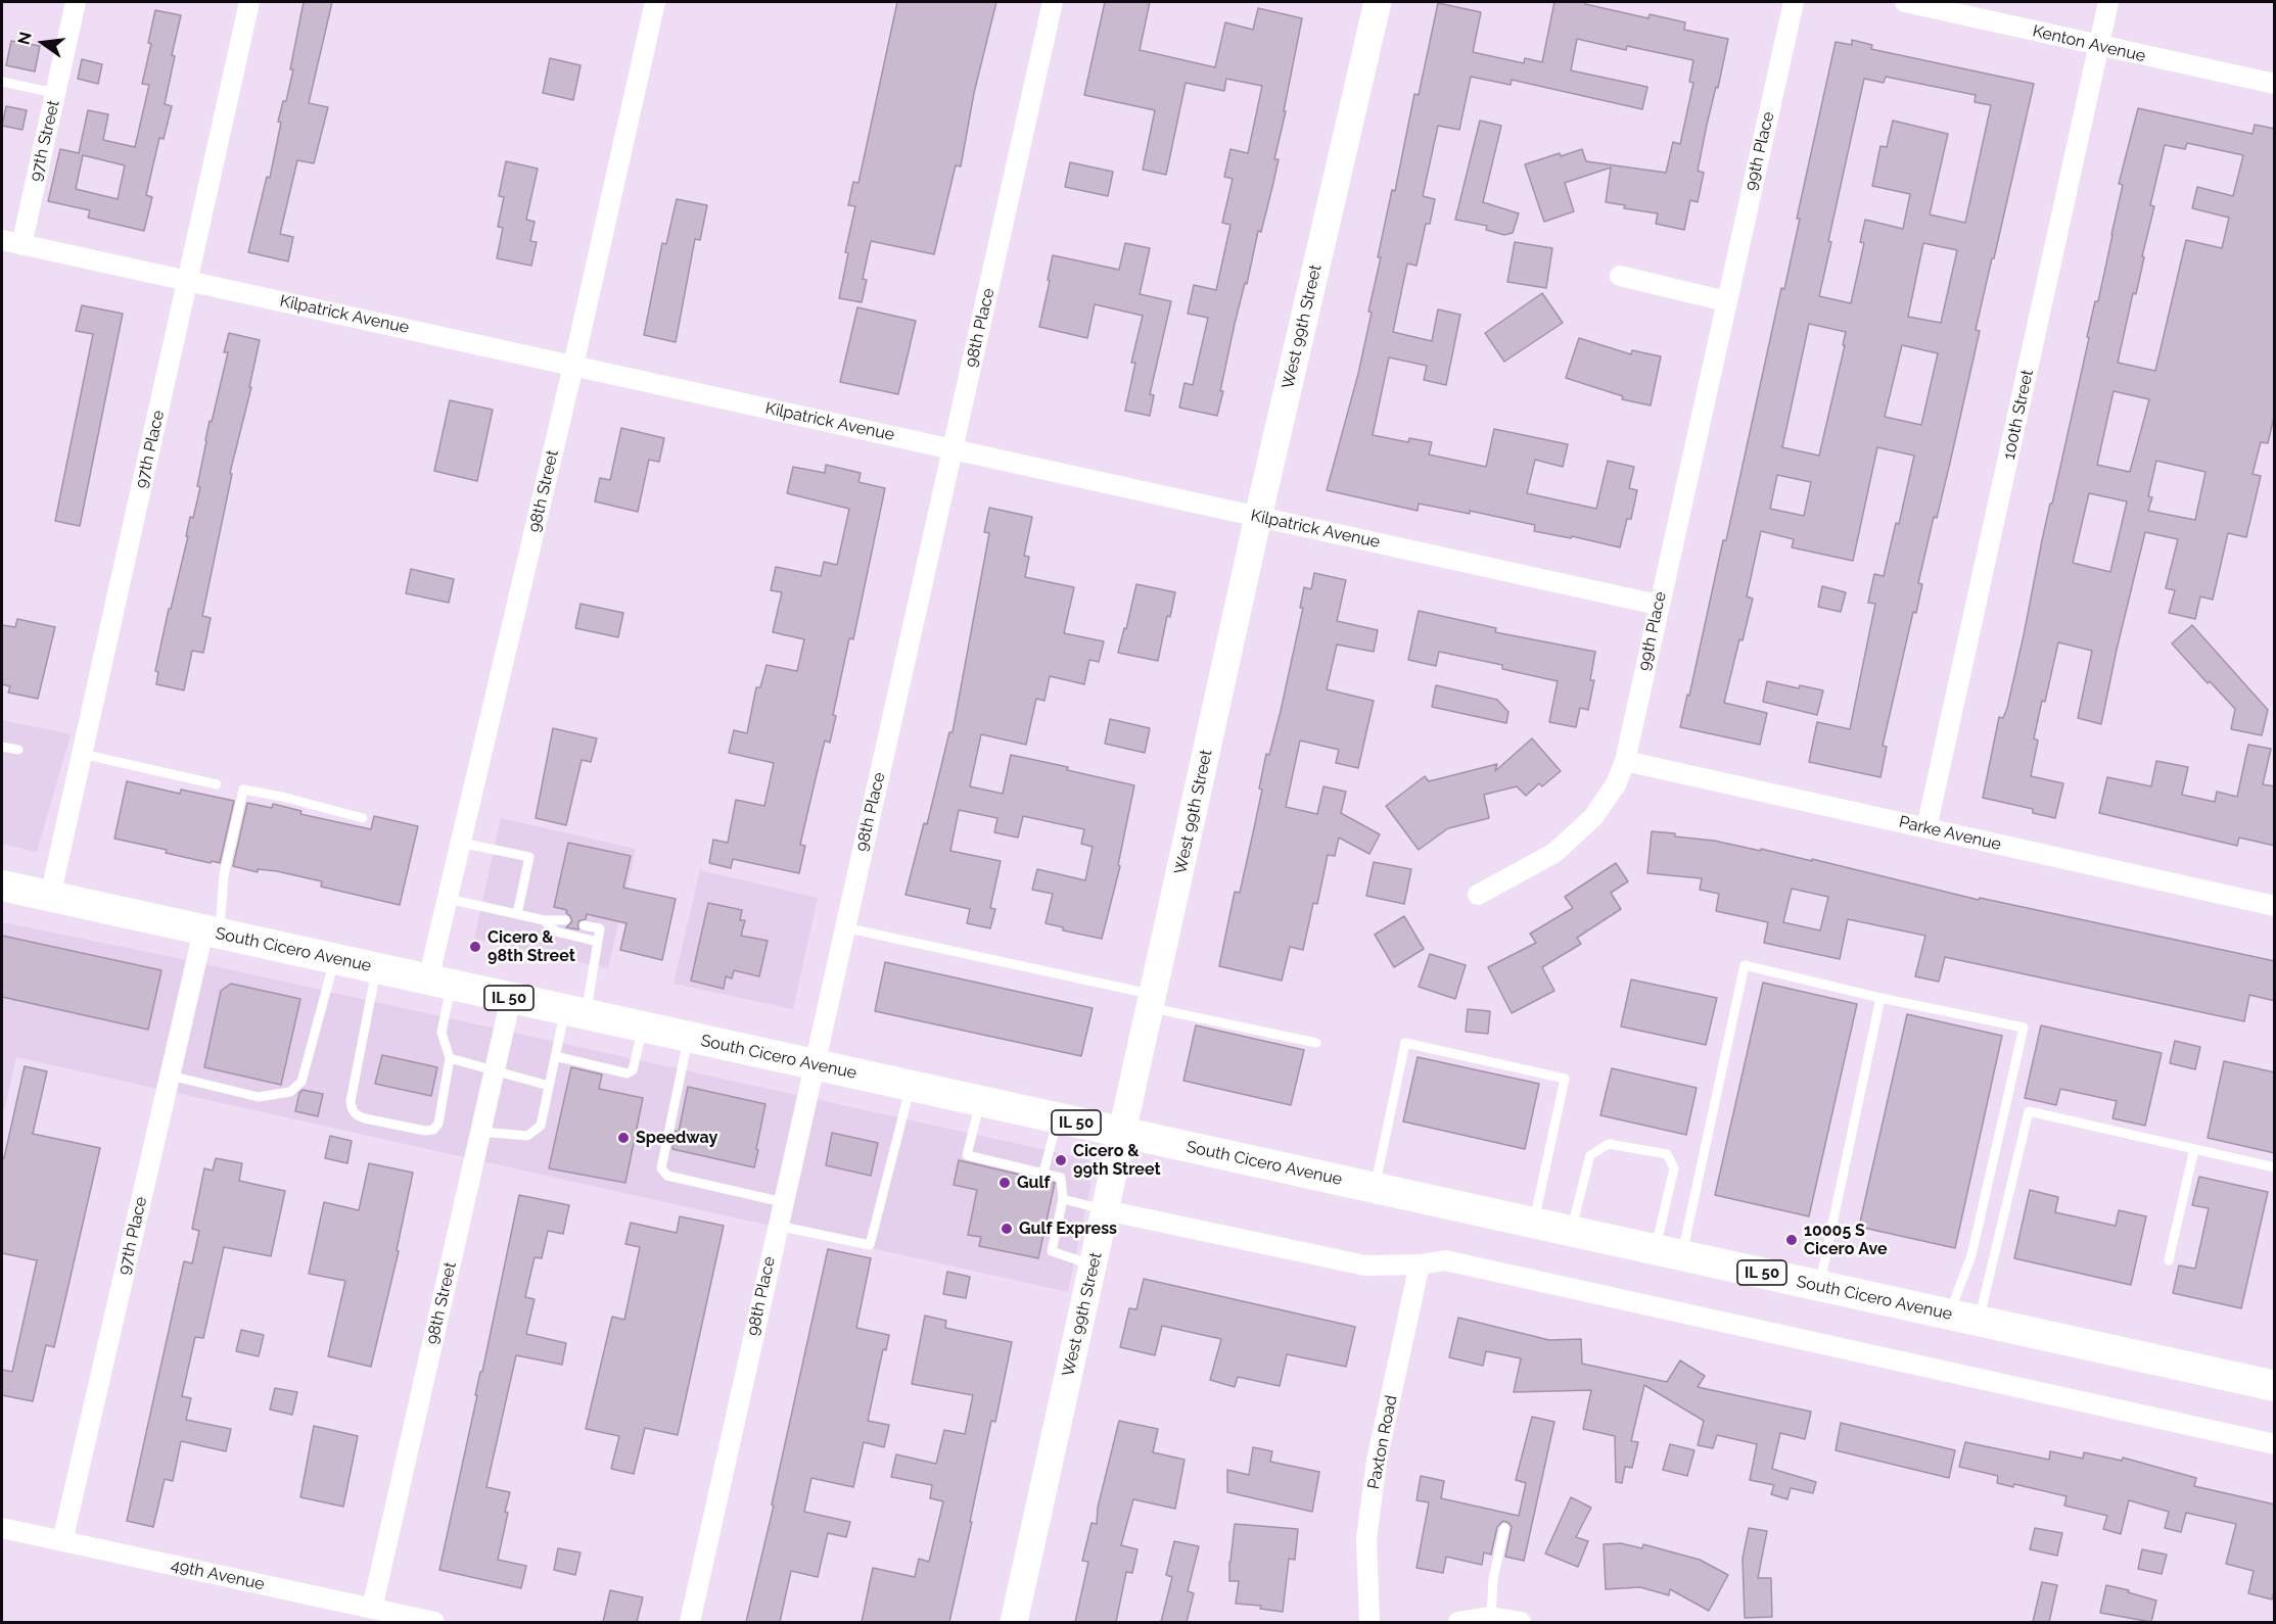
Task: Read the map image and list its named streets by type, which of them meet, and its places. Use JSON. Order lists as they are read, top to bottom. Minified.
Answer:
{"streets":{"main road":["South Cicero Avenue","IL 50"],"street":["Kenton Avenue","97th Street","99th Place","Kilpatrick Avenue","West 99th Street","98th Place","100th Street","97th Place","98th Street","Parke Avenue","Paxton Road","49th Avenue"]},"crossings":[["Kenton Avenue","100th Street"],["97th Street","Kilpatrick Avenue"],["99th Place","Kilpatrick Avenue"],["99th Place","Parke Avenue"],["Kilpatrick Avenue","West 99th Street"],["Kilpatrick Avenue","98th Place"],["Kilpatrick Avenue","97th Place"],["Kilpatrick Avenue","98th Street"],["West 99th Street","South Cicero Avenue"],["98th Place","South Cicero Avenue"],["100th Street","Parke Avenue"],["97th Place","South Cicero Avenue"],["97th Place","49th Avenue"],["98th Street","South Cicero Avenue"],["98th Street","49th Avenue"]],"places":["Cicero & 98th Street","Speedway","Cicero & 99th Street","Gulf","Gulf Express","10005 S Cicero Ave"],"north":"left"}
